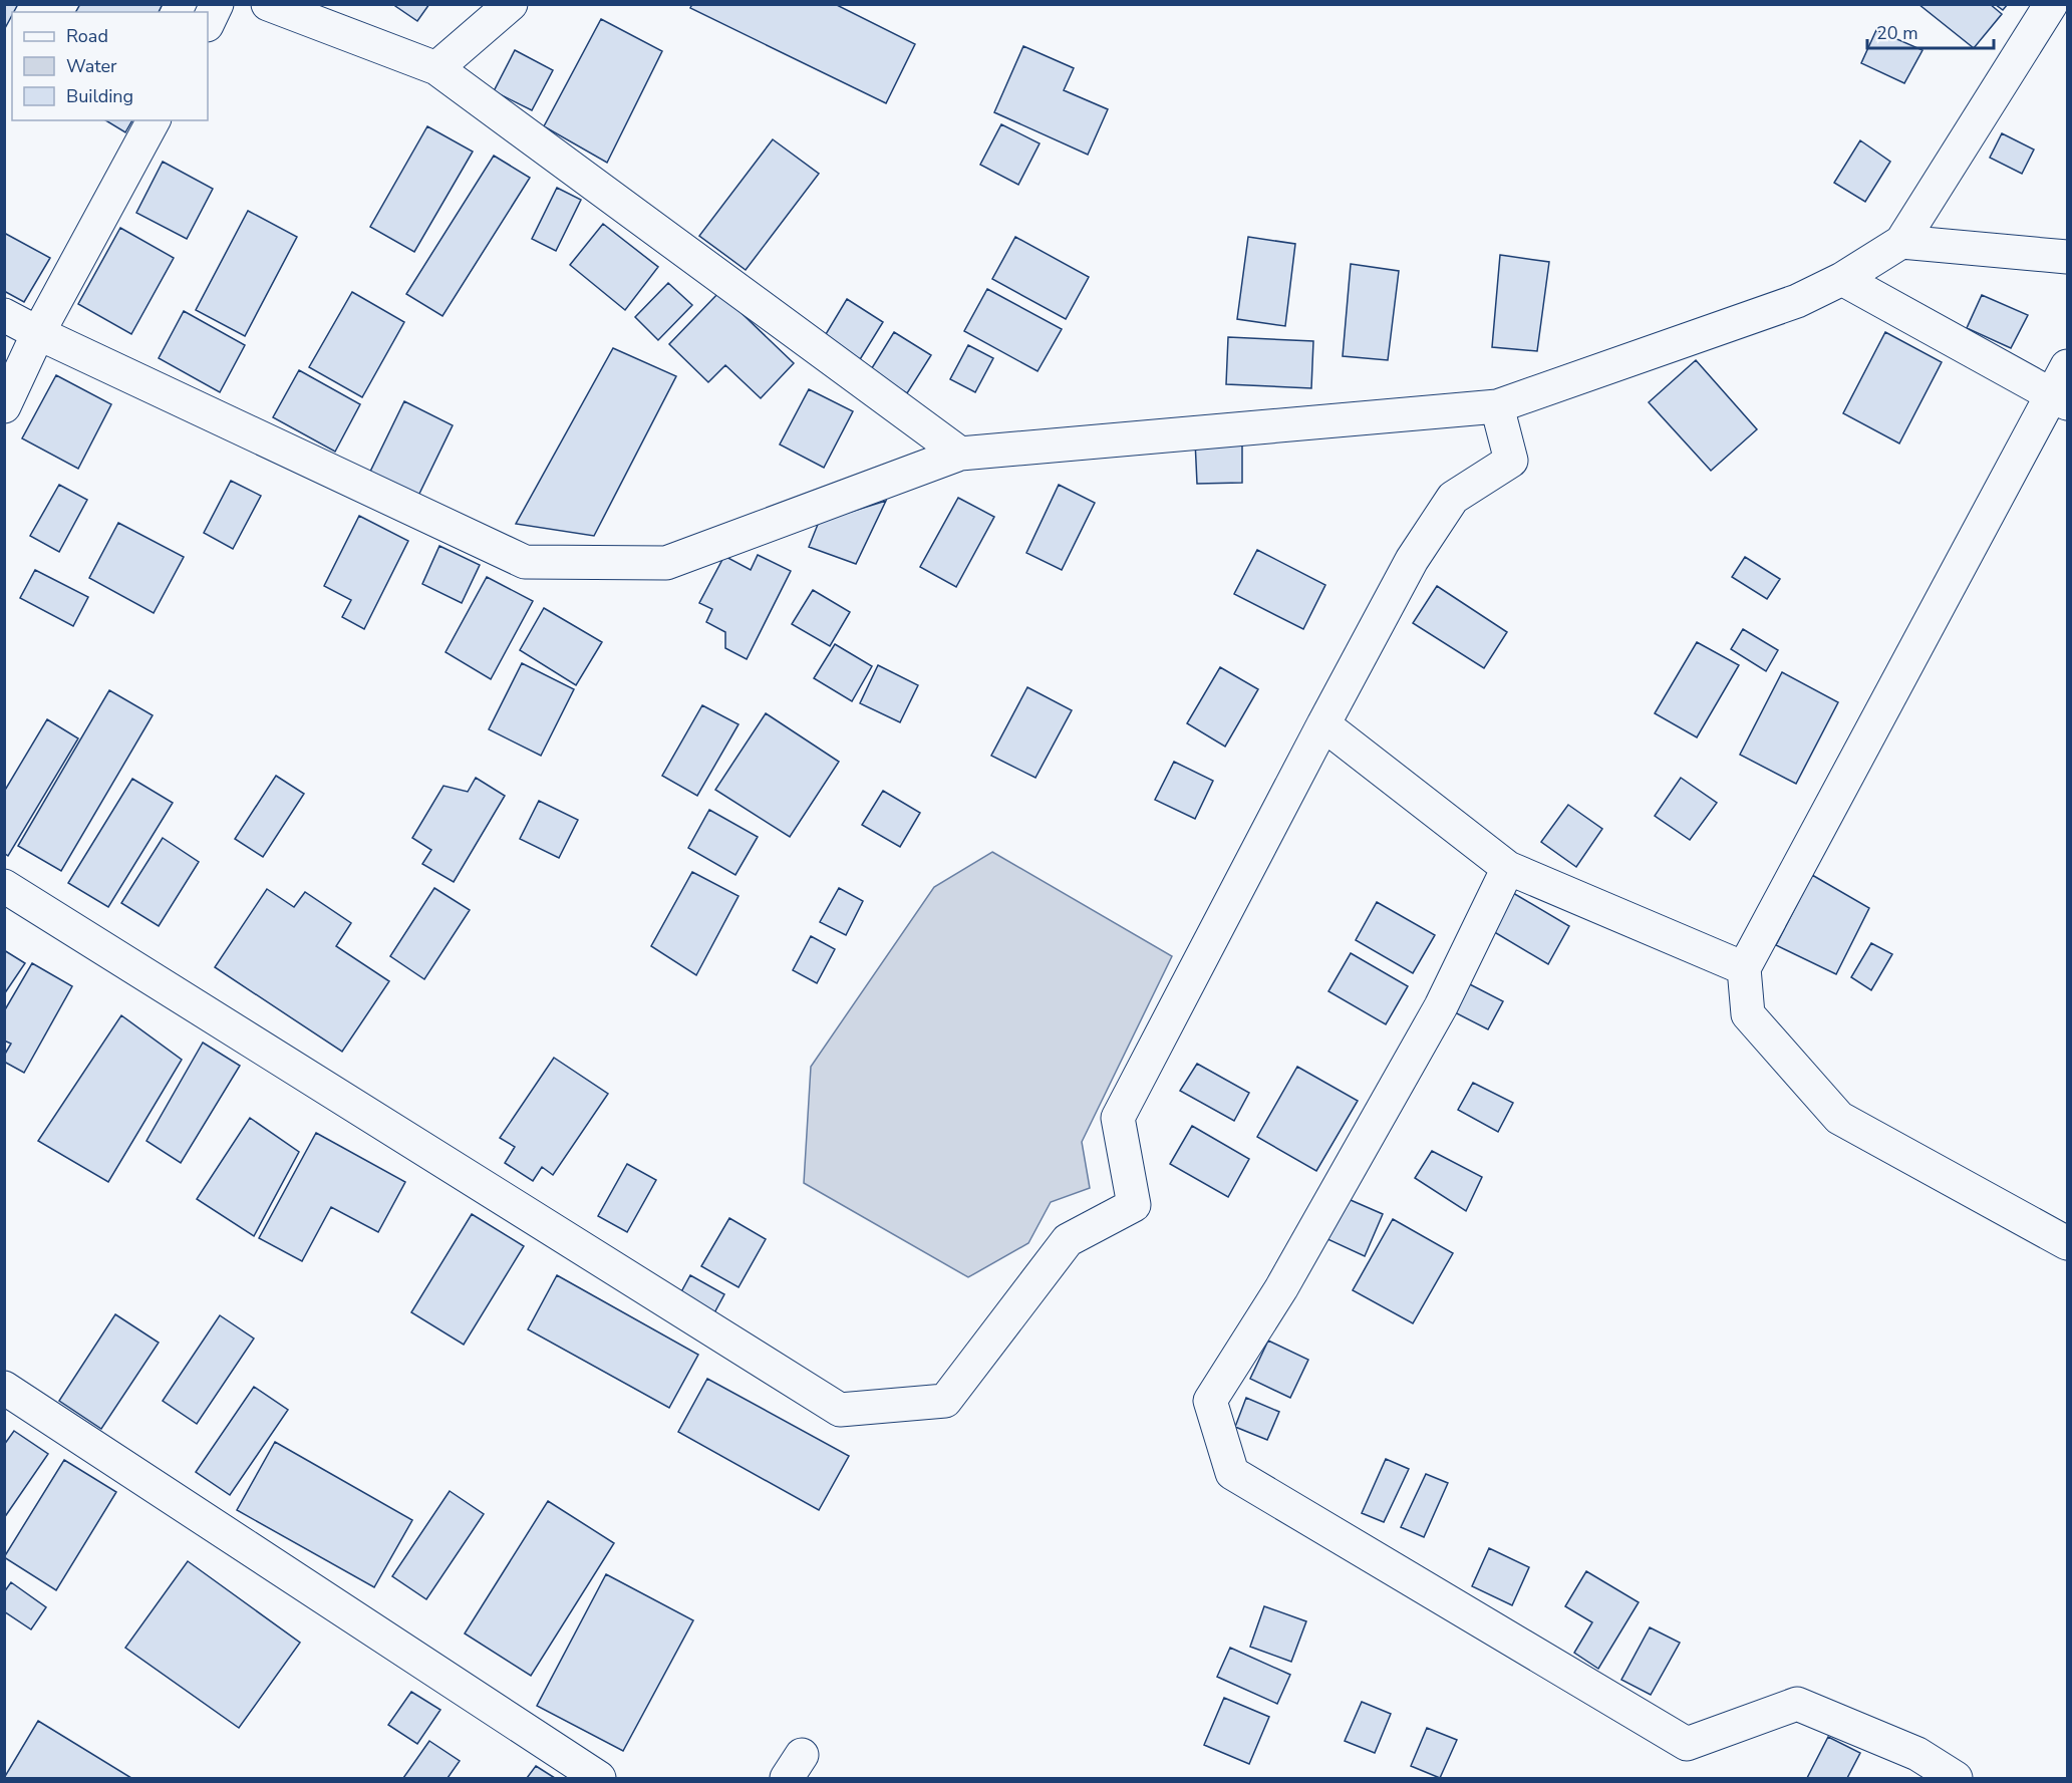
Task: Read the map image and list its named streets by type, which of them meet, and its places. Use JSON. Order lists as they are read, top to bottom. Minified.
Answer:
{"legend":["Road","Water","Building"],"scale_bar":"20 m"}
